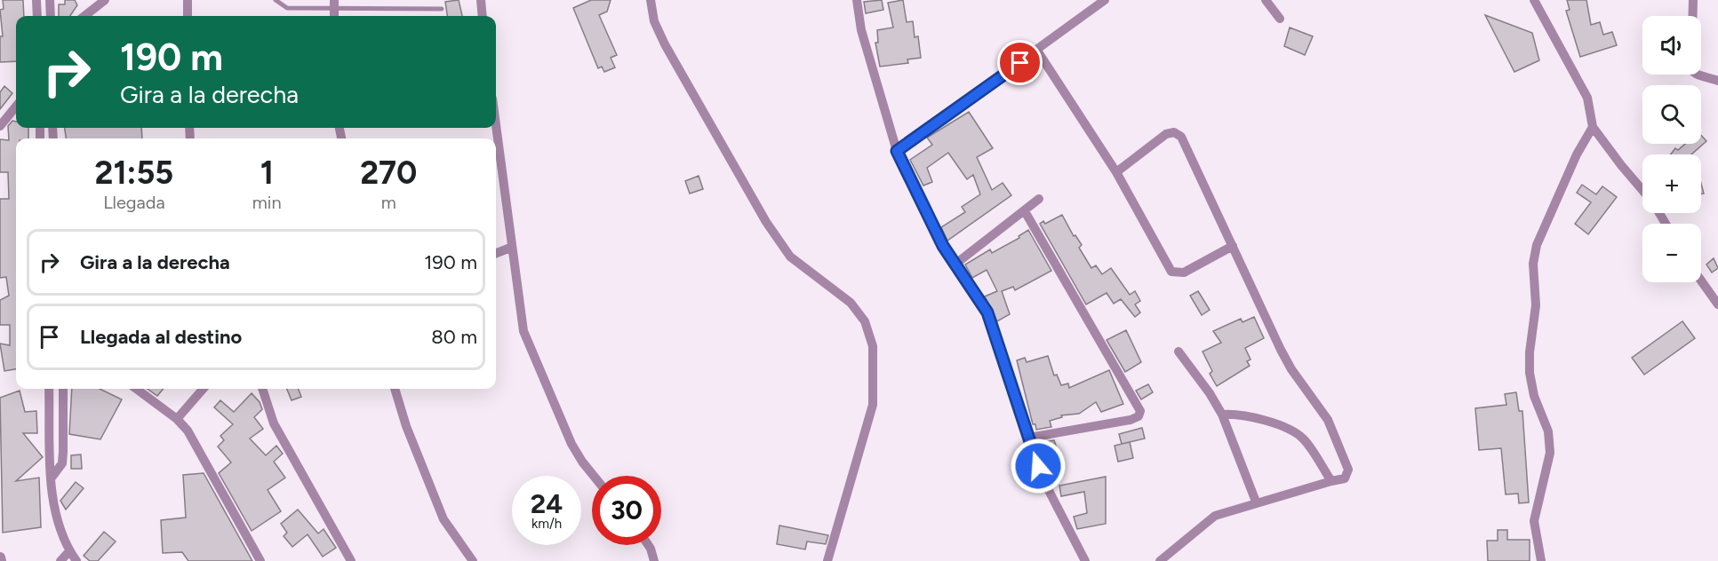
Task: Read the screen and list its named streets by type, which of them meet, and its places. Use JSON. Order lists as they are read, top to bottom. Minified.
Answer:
{"page":{"map_buttons":["+","−"],"turn":["190 m","Gira a la derecha"],"eta":["21:55","Llegada","1","min","270","m"],"list":[{"name":"Gira a la derecha","value":"190 m"},{"name":"Llegada al destino","value":"80 m"}],"speed":"24 km/h","limit":"30"}}
